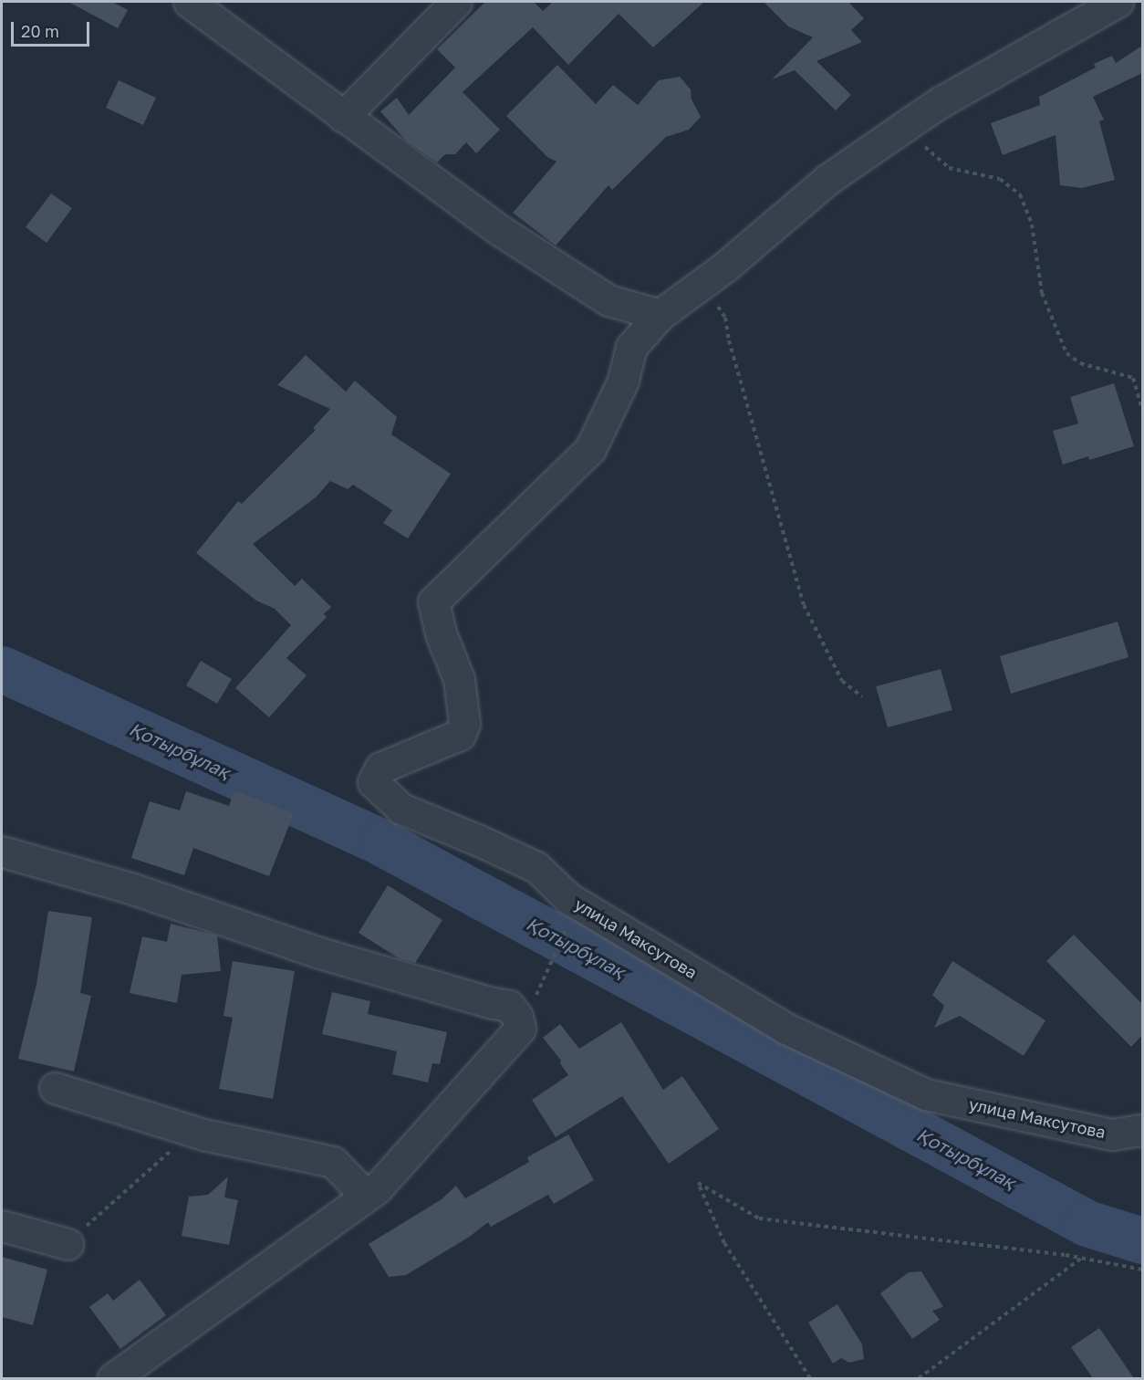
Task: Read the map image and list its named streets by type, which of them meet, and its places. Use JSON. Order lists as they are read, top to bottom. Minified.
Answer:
{"streets":{"street":["улица Максутова"]},"water":["Қотырбұлақ"],"scale_bar":"20 m"}
